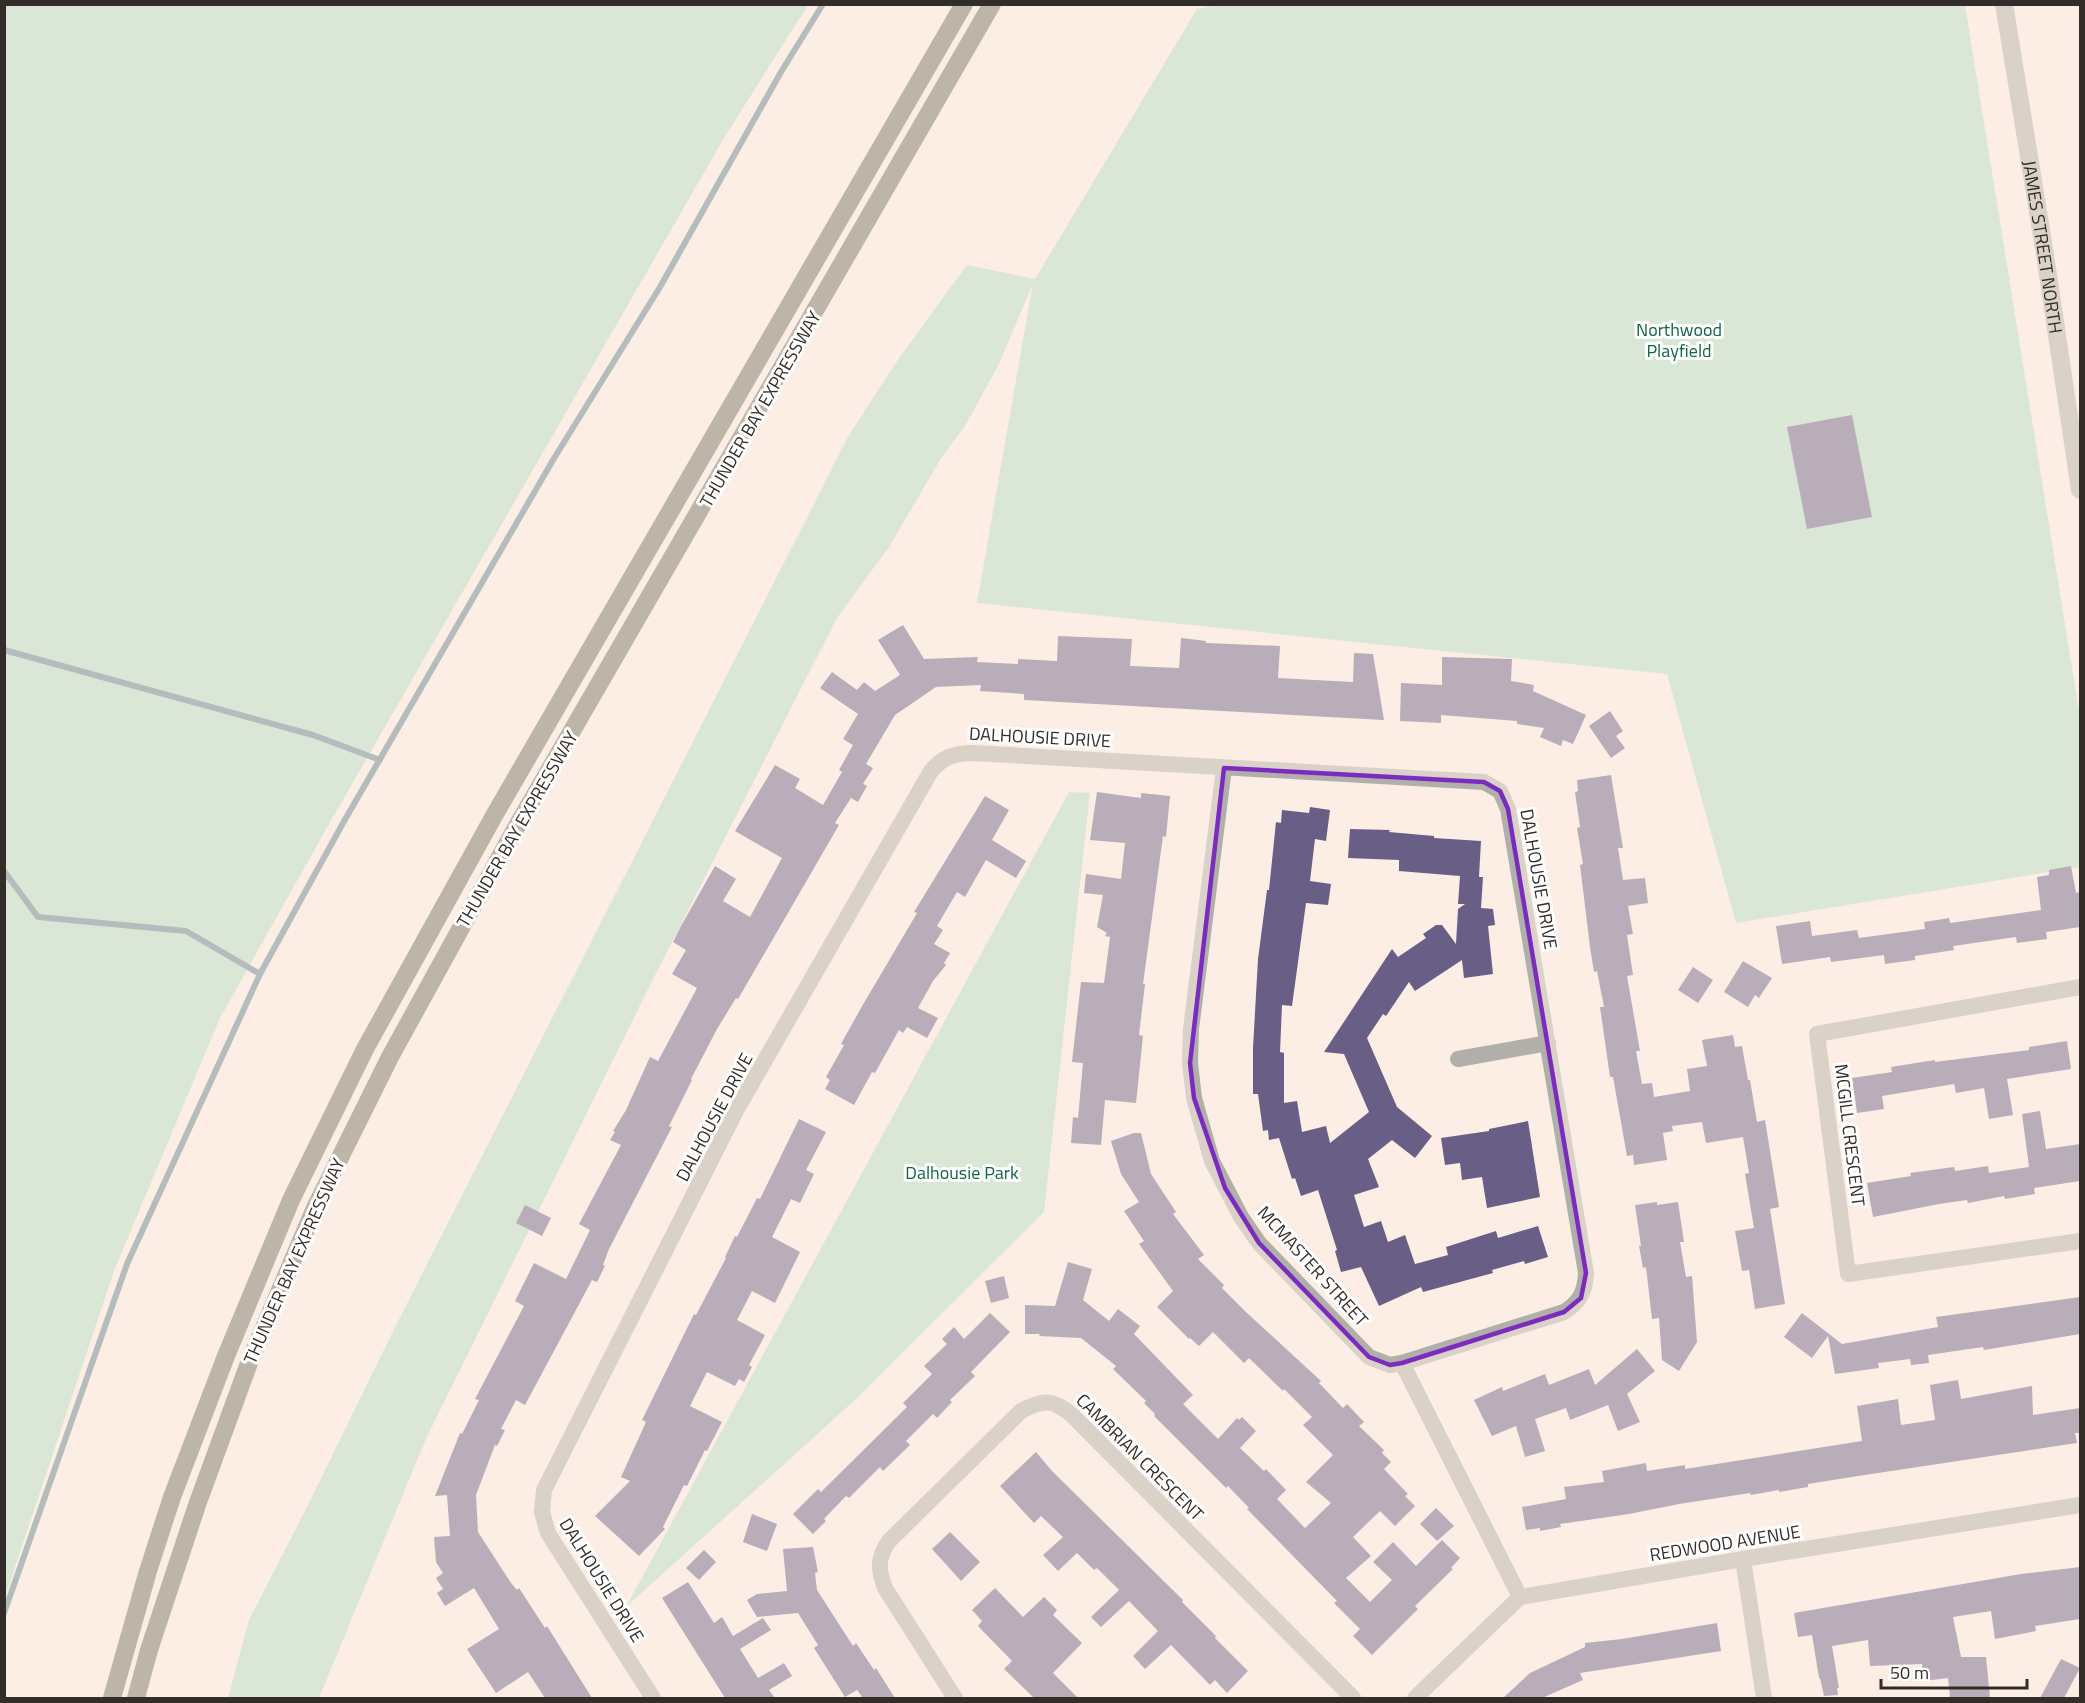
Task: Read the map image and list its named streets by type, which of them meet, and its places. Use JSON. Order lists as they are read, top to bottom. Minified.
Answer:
{"streets":{"highway":["THUNDER BAY EXPRESSWAY"],"street":["JAMES STREET NORTH","DALHOUSIE DRIVE","MCGILL CRESCENT","MCMASTER STREET","CAMBRIAN CRESCENT","REDWOOD AVENUE"]},"crossings":[["DALHOUSIE DRIVE","MCMASTER STREET"]],"parks":["Northwood Playfield","Dalhousie Park"],"scale_bar":"50 m"}
